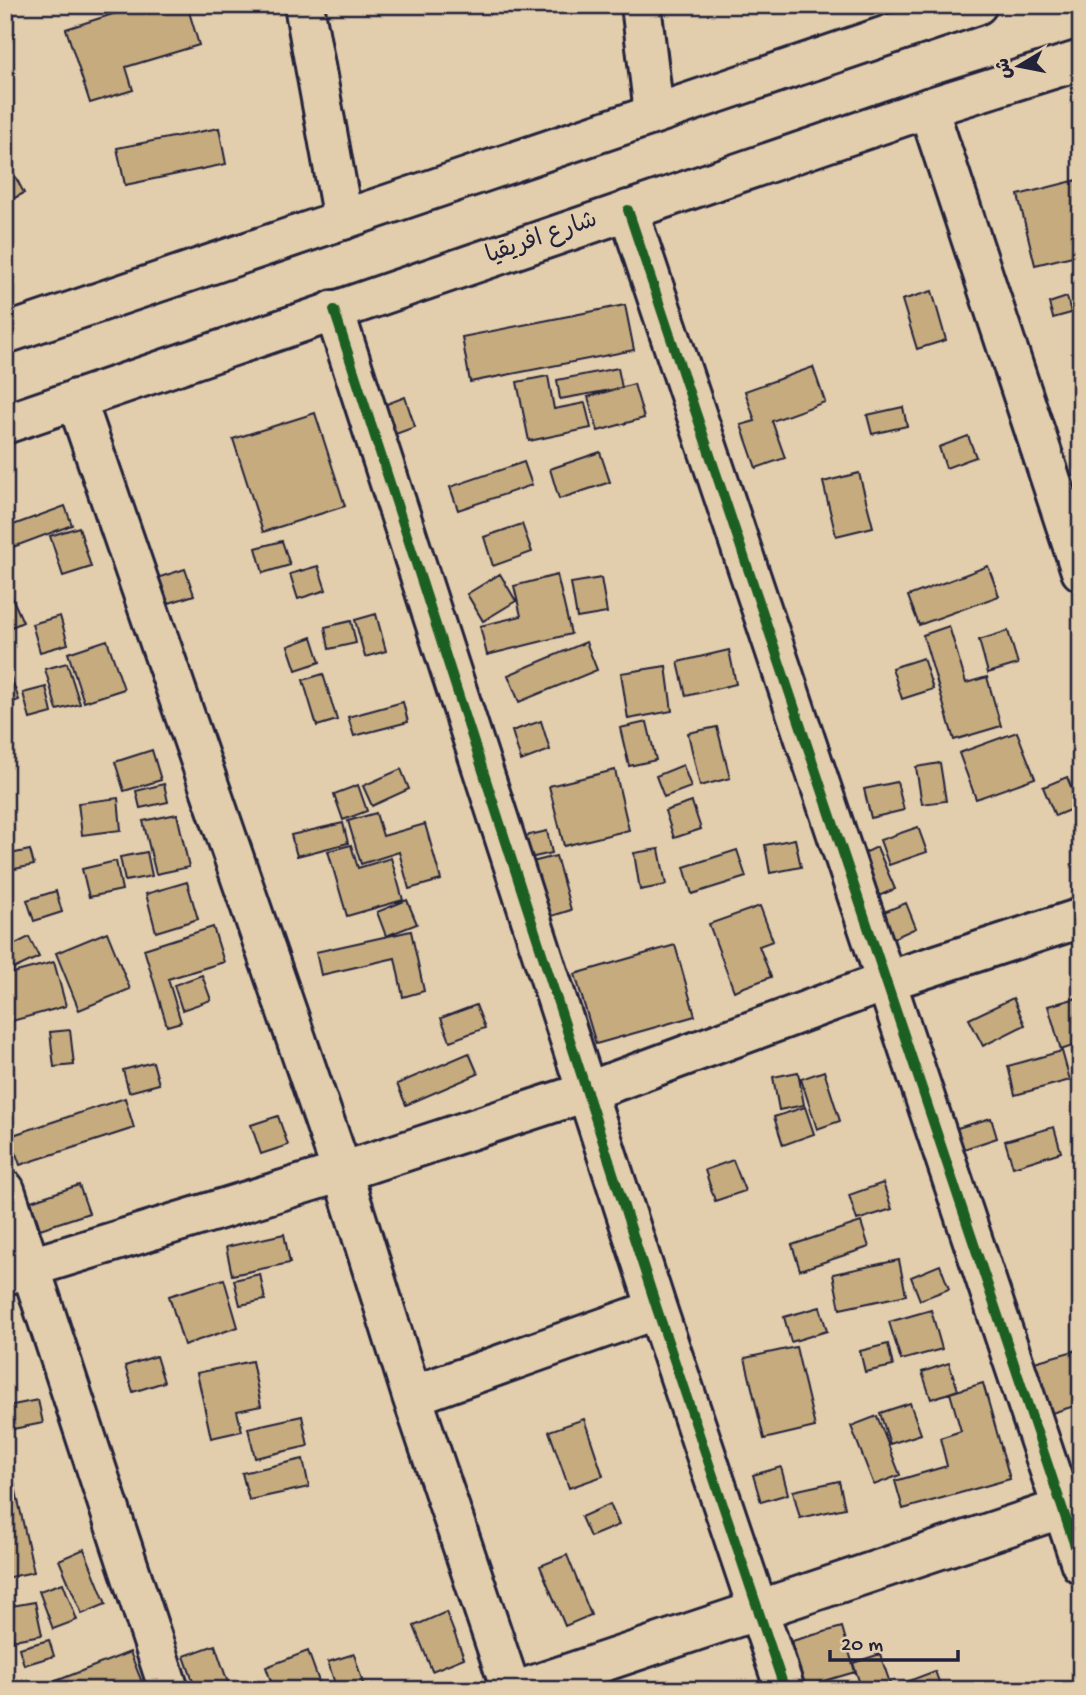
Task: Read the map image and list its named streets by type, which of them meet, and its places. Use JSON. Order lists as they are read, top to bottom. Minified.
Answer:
{"streets":{"street":["شارع افريقيا"]},"scale_bar":"20 m","north":"left"}
